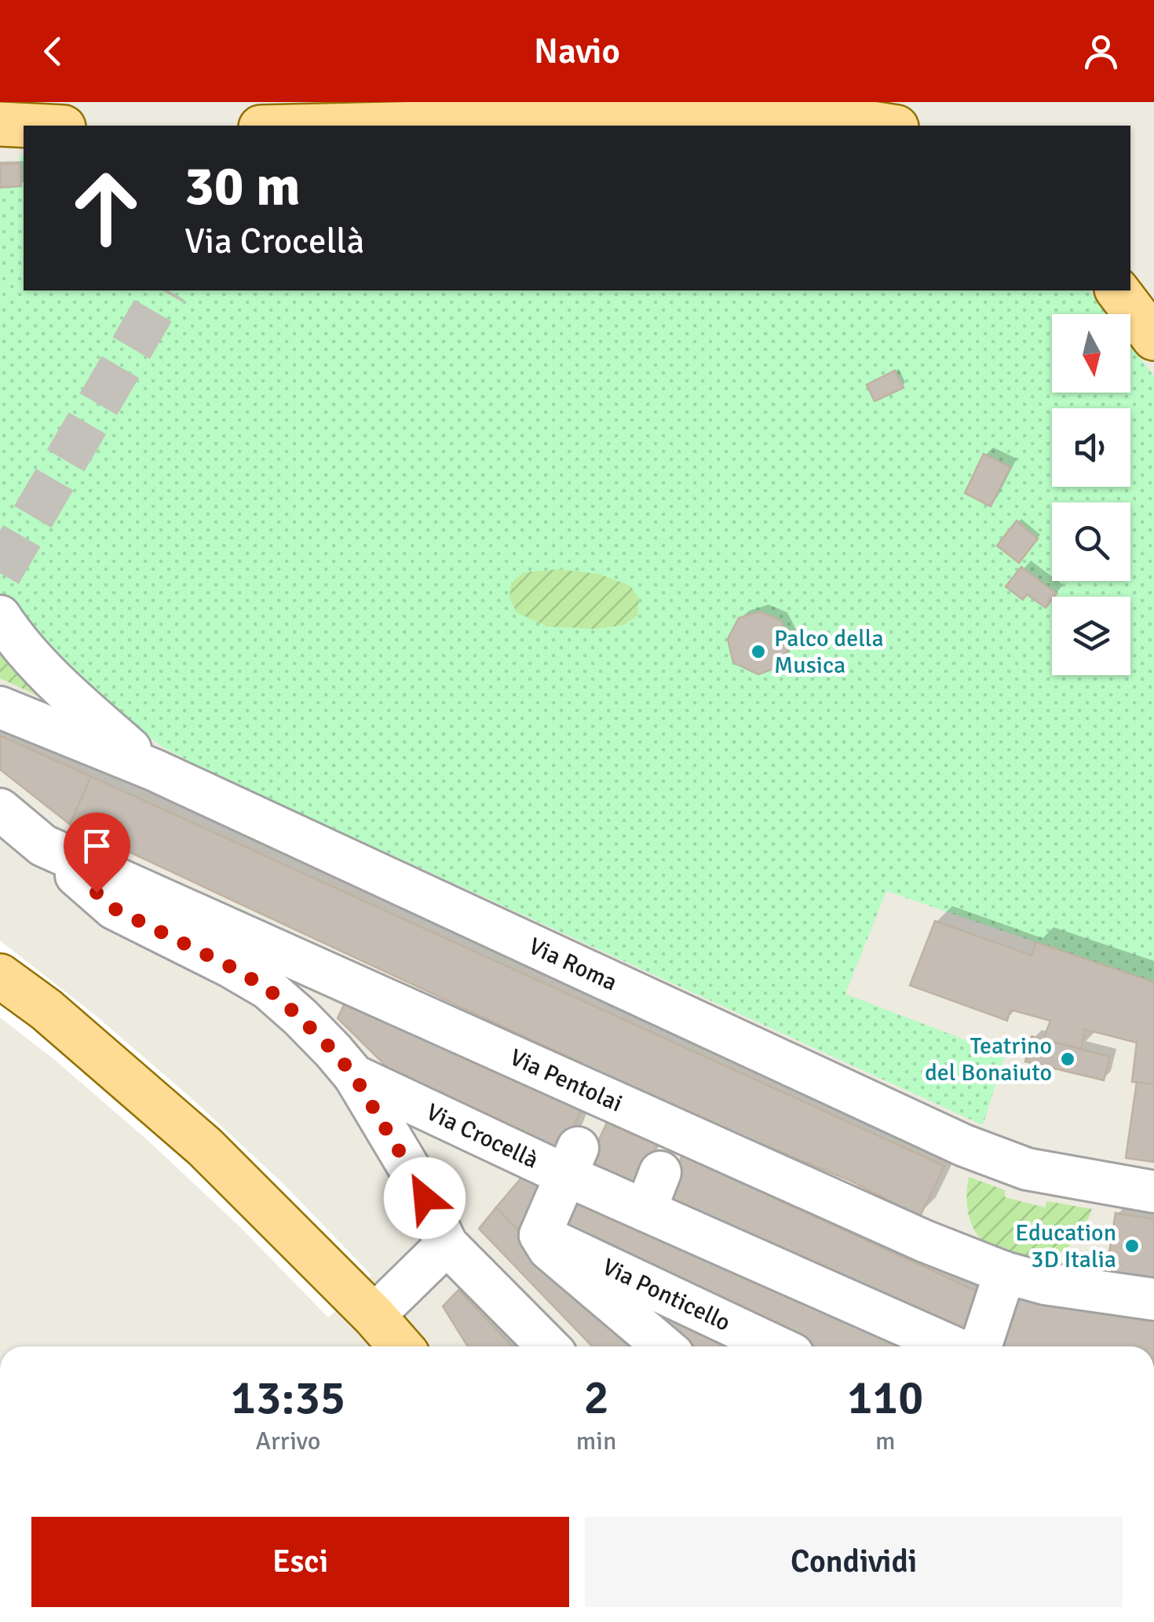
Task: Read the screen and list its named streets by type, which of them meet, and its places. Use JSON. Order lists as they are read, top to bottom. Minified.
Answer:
{"streets":{"street":["Via Roma","Via Pentolai","Via Crocellà","Via Ponticello"]},"crossings":[["Via Pentolai","Via Crocellà"]],"places":["Palco della Musica","Teatrino del Bonaiuto","Education 3D Italia"],"north":"bottom","page":{"header":"Navio","turn":["30 m","Via Crocellà"],"eta":["13:35","Arrivo","2","min","110","m"],"buttons":["Esci","Condividi"]}}
